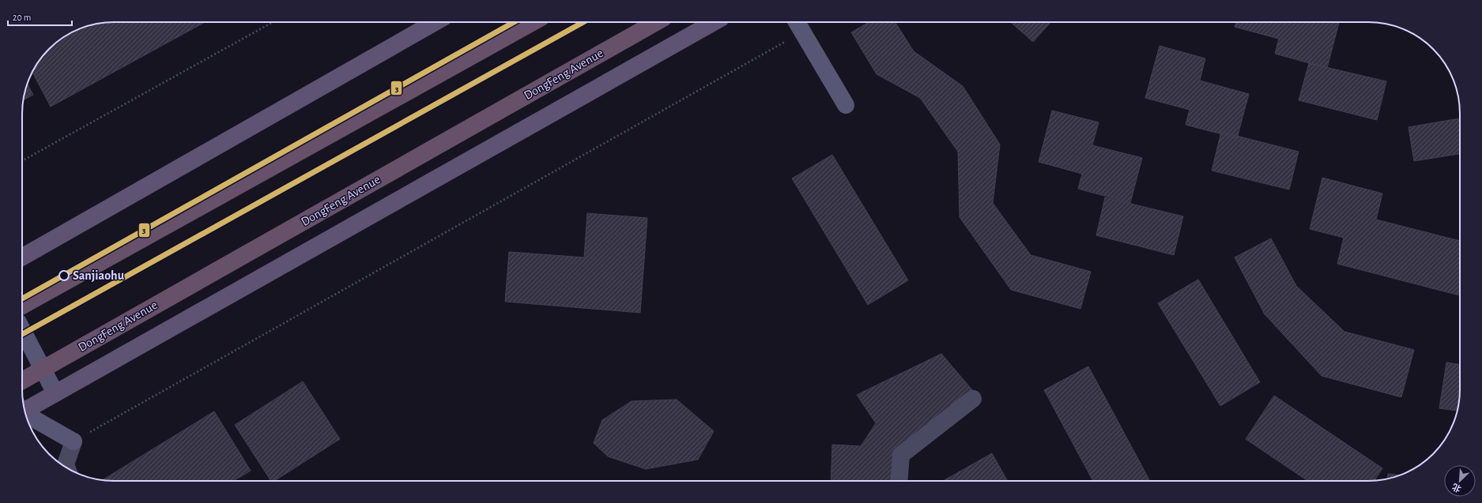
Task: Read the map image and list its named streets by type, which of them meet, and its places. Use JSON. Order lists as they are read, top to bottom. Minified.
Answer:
{"streets":{"highway":["DongFeng Avenue"]},"places":["Sanjiaohu"],"lines":["transit line 3"],"scale_bar":"20 m","north":"bottom left"}
